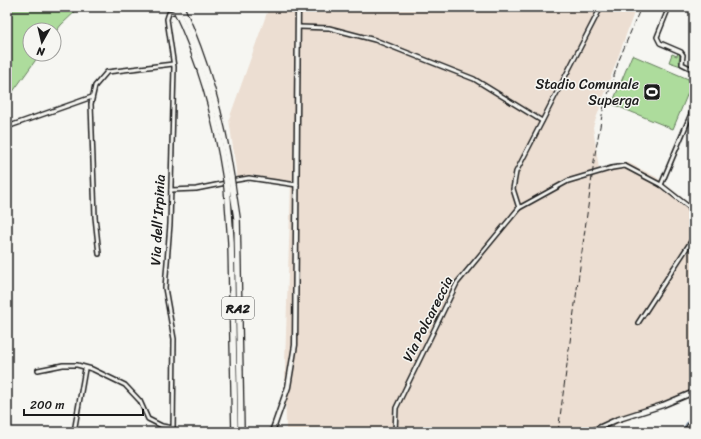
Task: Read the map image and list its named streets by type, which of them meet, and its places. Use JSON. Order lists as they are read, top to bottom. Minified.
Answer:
{"streets":{"highway":["RA2"],"street":["Via dell'Irpinia","Via Polcareccia"]},"crossings":[["Via dell'Irpinia","RA2"]],"places":{"sports":["Stadio Comunale Superga"]},"scale_bar":"200 m","north":"bottom"}
